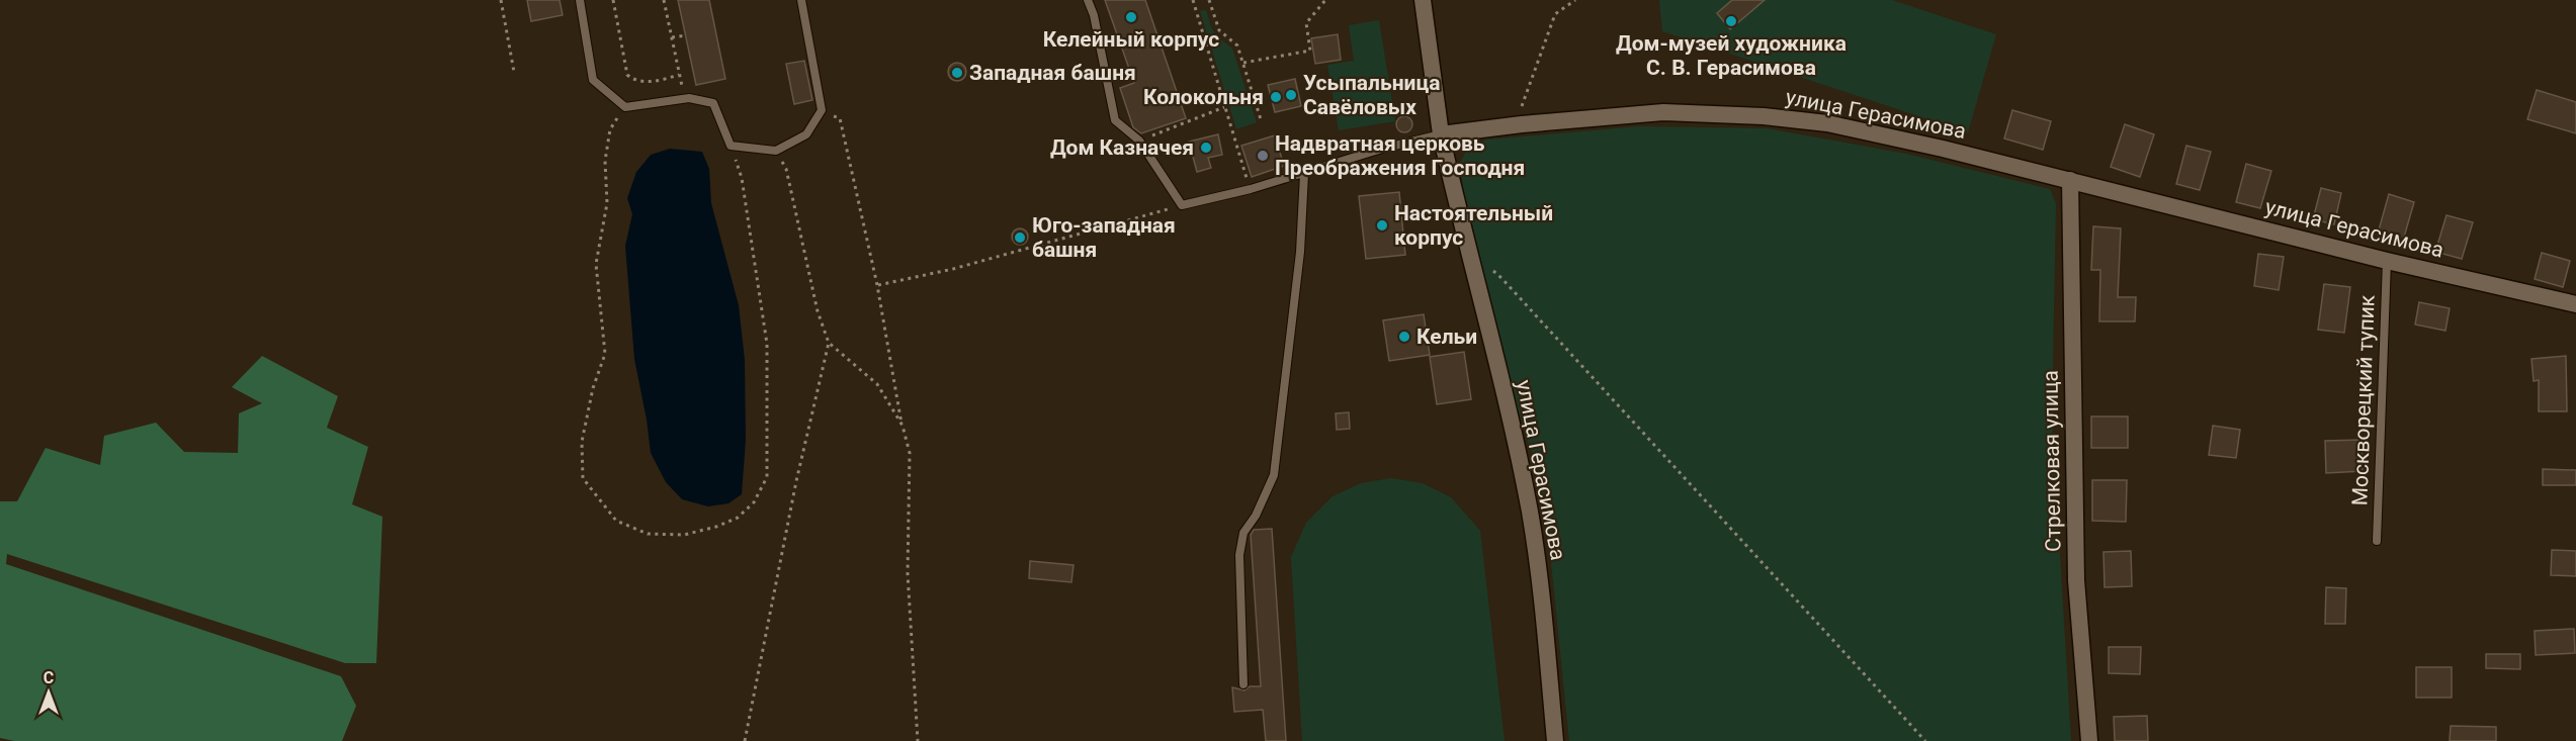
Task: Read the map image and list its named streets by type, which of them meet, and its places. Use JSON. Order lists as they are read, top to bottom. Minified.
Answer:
{"streets":{"street":["улица Герасимова","Стрелковая улица"],"lane":["Москворецкий тупик"]},"crossings":[["улица Герасимова","Москворецкий тупик"],["улица Герасимова","Стрелковая улица"]],"places":["Келейный корпус","Дом-музей художника С. В. Герасимова","Западная башня","Усыпальница Савёловых","Колокольня","Дом Казначея","Надвратная церковь Преображения Господня","Настоятельный корпус","Юго-западная башня","Кельи"],"north":"top"}
